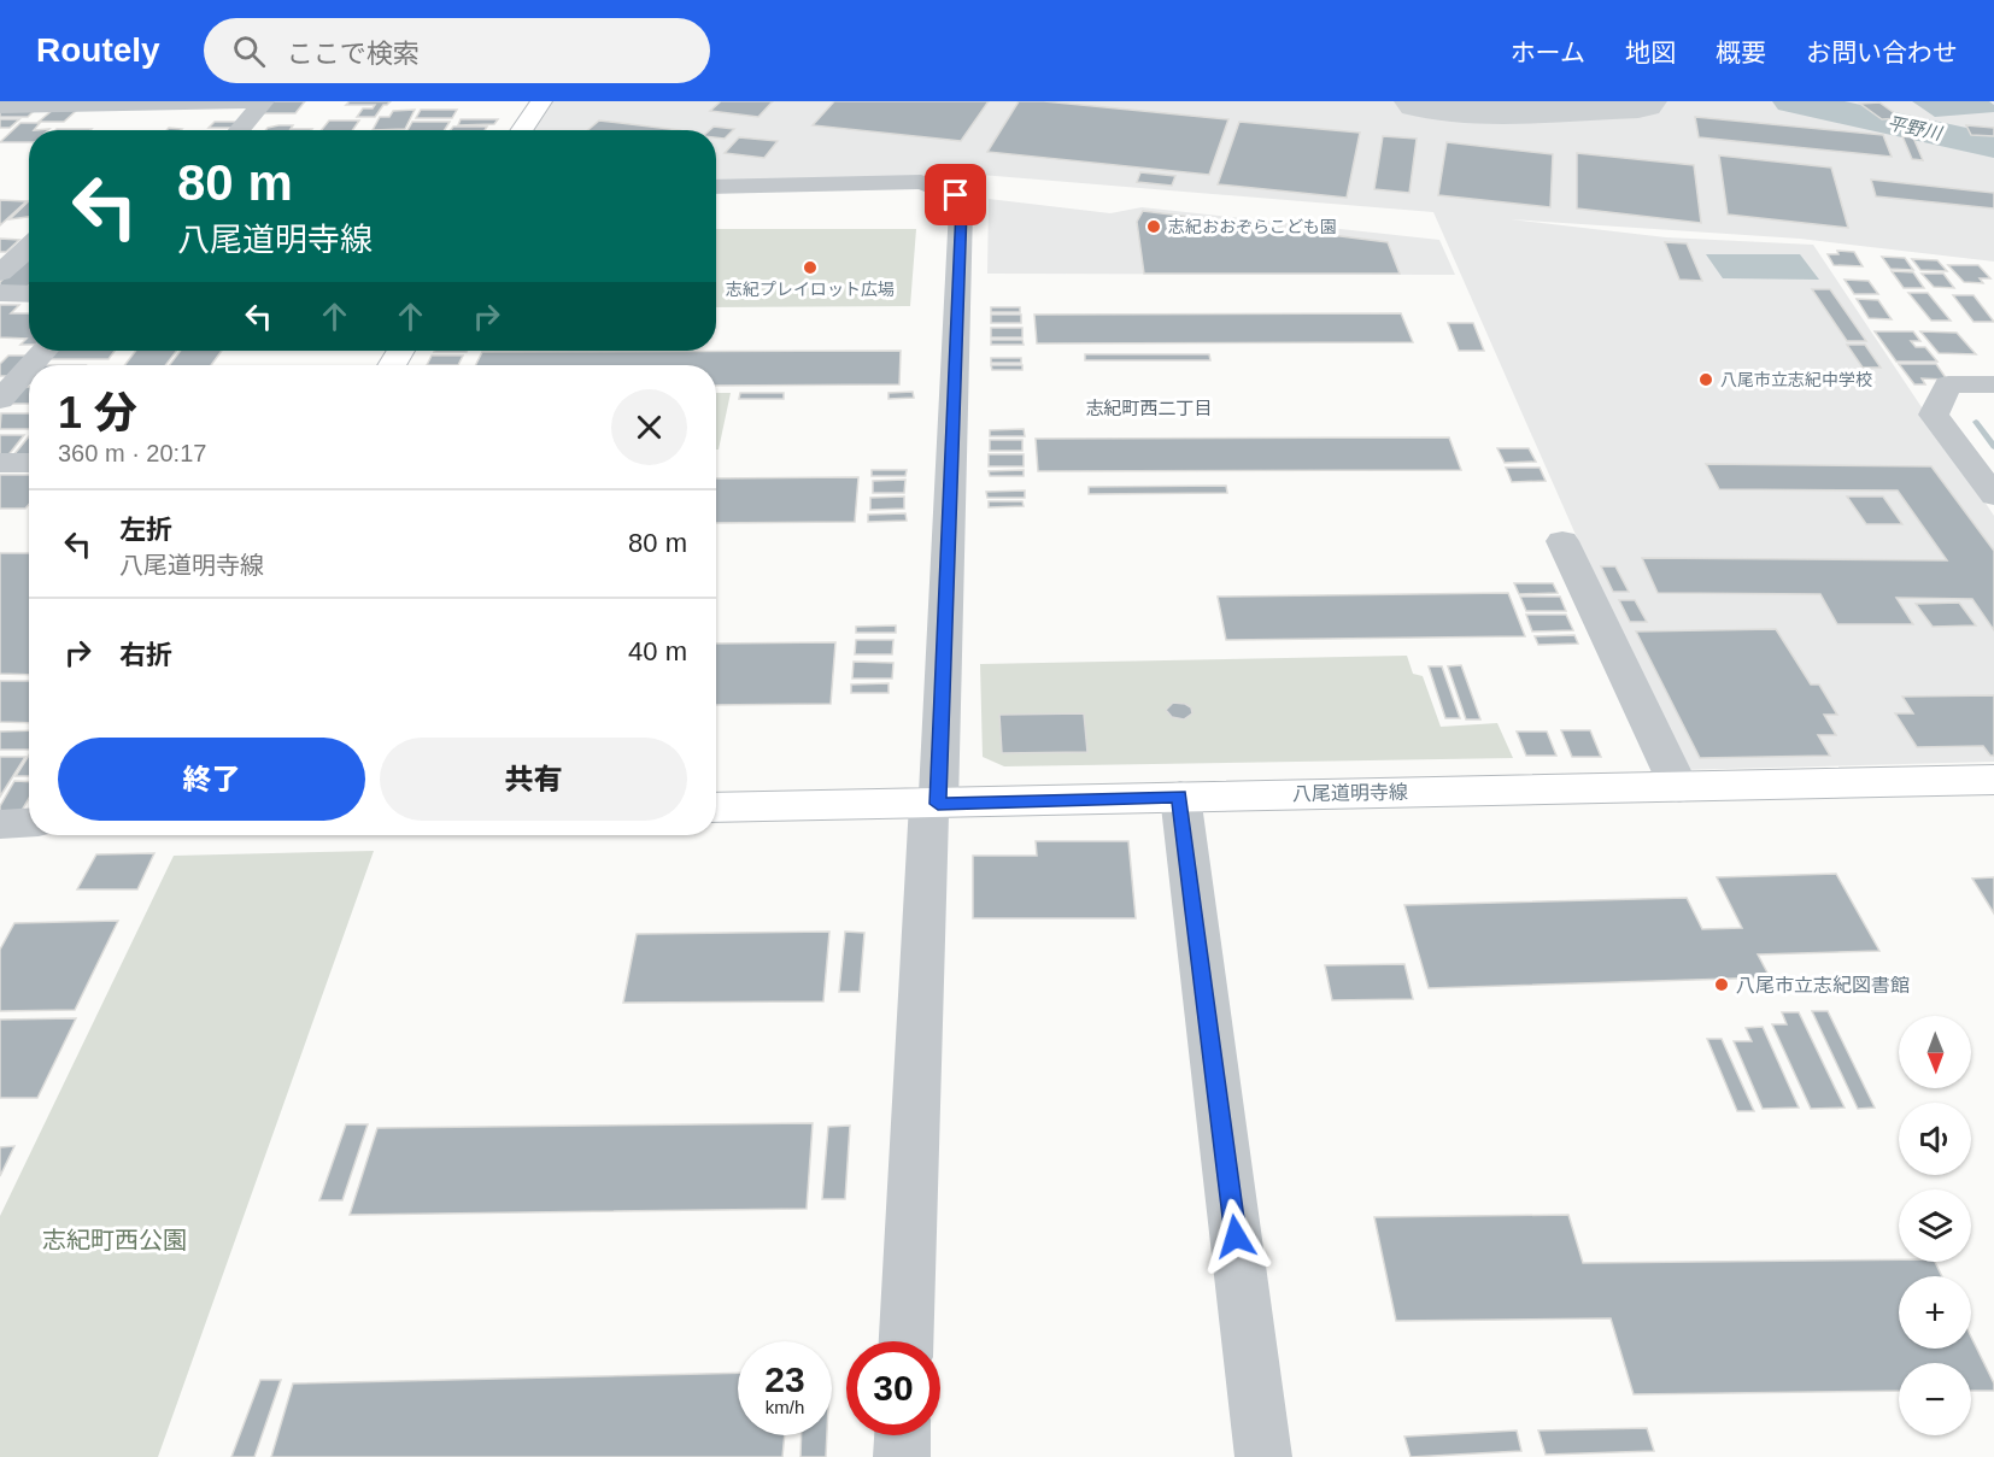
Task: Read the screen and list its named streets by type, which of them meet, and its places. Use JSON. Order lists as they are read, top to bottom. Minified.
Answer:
{"streets":{"main road":["八尾道明寺線"]},"districts":["志紀町西二丁目"],"water":["平野川"],"parks":["志紀町西公園"],"places":["志紀おおぞらこども園","志紀プレイロット広場","八尾市立志紀中学校","八尾市立志紀図書館"],"north":"bottom","page":{"header":"Routely","search":"ここで検索","nav":["ホーム","地図","概要","お問い合わせ"],"turn":["80 m","八尾道明寺線"],"heading":["1 分","360 m · 20:17"],"list":[{"name":"左折","note":"八尾道明寺線","value":"80 m"},{"name":"右折","value":"40 m"}],"buttons":["終了","共有"],"map_buttons":["+","−"],"speed":"23 km/h","limit":"30"}}
